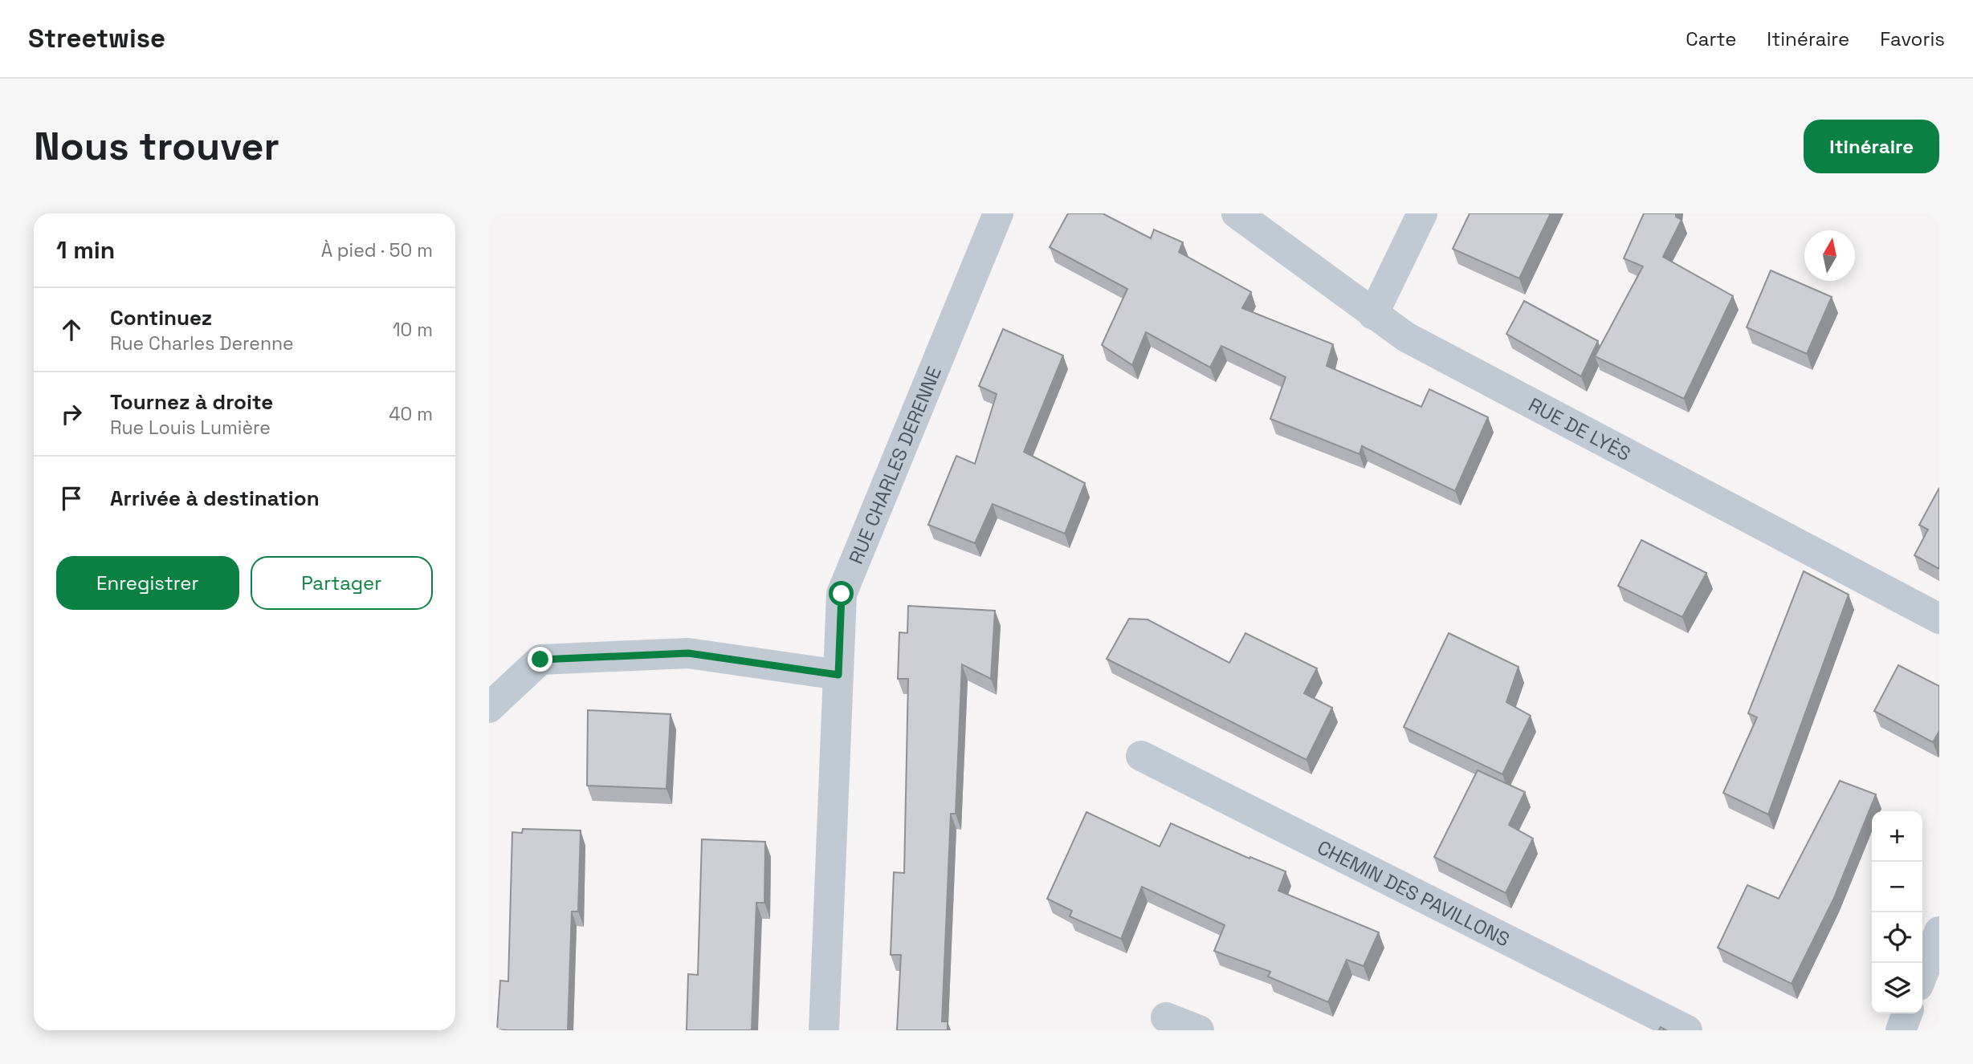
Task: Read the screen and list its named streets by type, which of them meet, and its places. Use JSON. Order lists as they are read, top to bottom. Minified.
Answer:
{"streets":{"street":["RUE DE LYÈS","RUE CHARLES DERENNE","CHEMIN DES PAVILLONS"]},"north":"top","page":{"header":"Streetwise","nav":["Carte","Itinéraire","Favoris"],"buttons":["Itinéraire",["Enregistrer","Partager"]],"title":"Nous trouver","heading":["1 min","À pied · 50 m"],"list":[["Continuez","Rue Charles Derenne","10 m"],["Tournez à droite","Rue Louis Lumière","40 m"],"Arrivée à destination"],"map_buttons":["+","−"]}}
